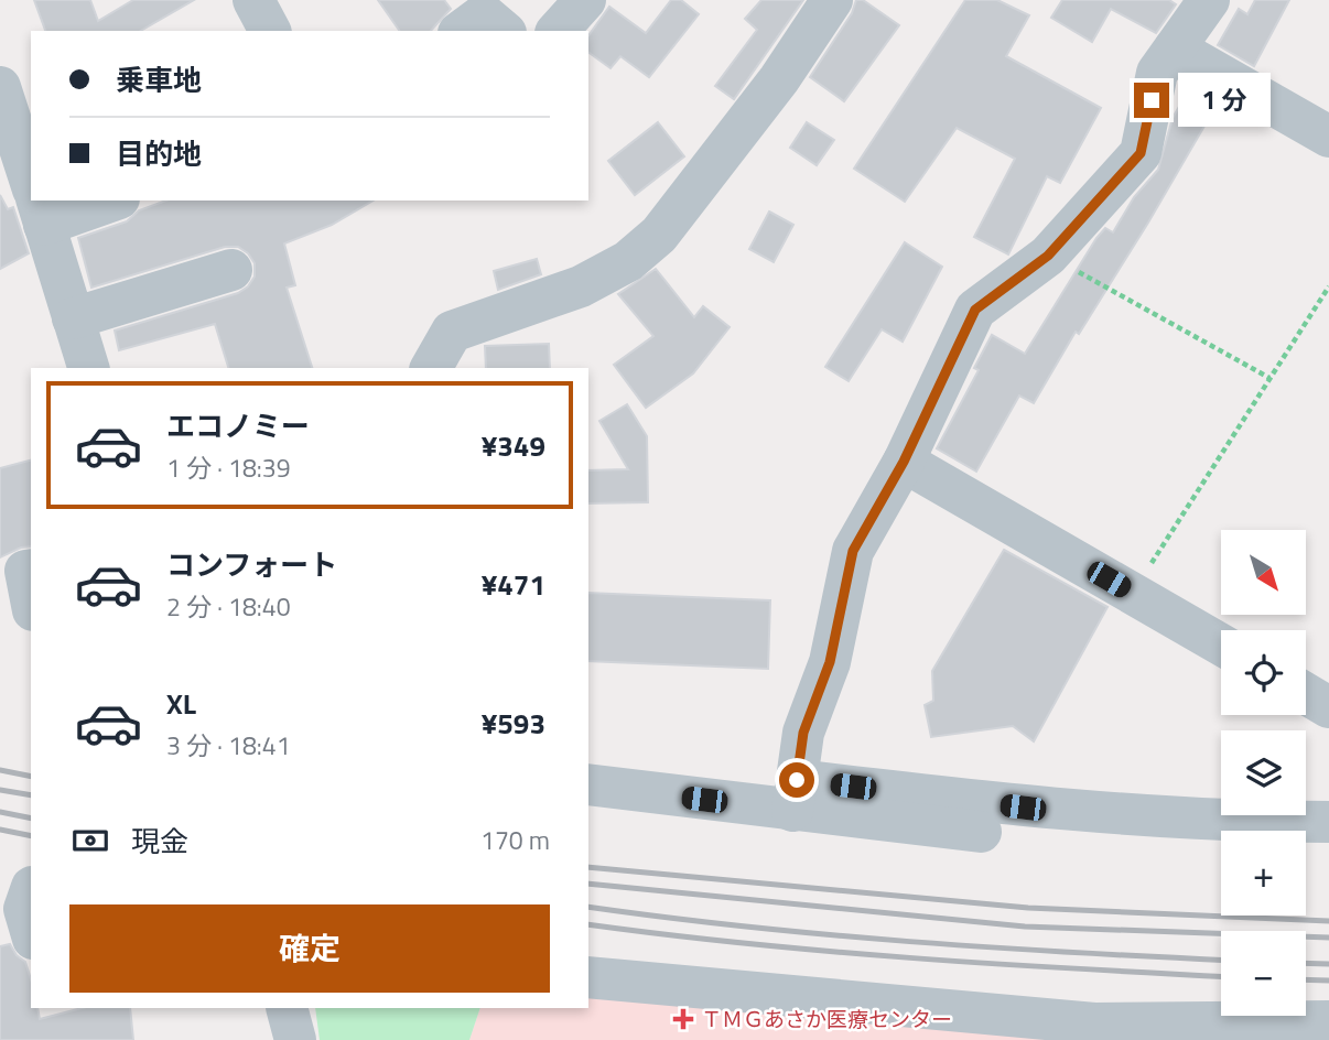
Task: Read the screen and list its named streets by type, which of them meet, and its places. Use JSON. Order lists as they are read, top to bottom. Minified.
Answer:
{"places":{"health":["ＴＭＧあさか医療センター"]},"north":"bottom right","page":{"banner":["乗車地","目的地"],"bubble":"1 分","list":[{"name":"エコノミー","note":"1 分 · 18:39","value":"¥349"},{"name":"コンフォート","note":"2 分 · 18:40","value":"¥471"},{"name":"XL","note":"3 分 · 18:41","value":"¥593"}],"map_buttons":["+","−"],"pay":["現金","170 m"],"buttons":"確定"}}
